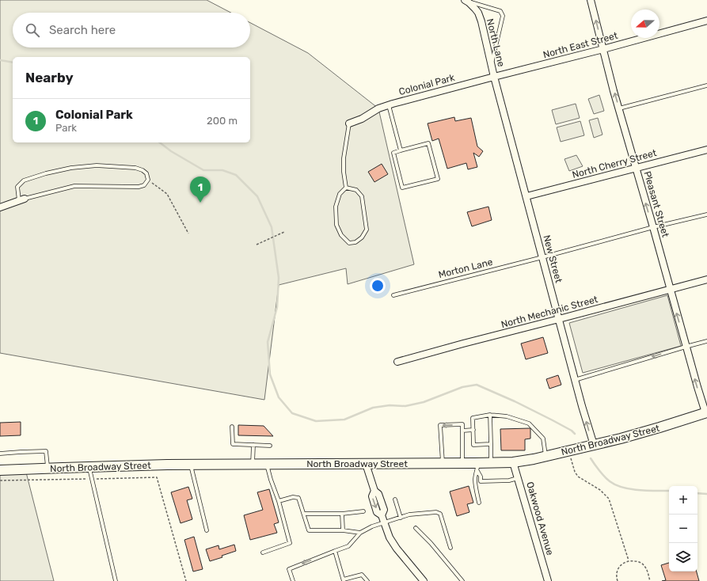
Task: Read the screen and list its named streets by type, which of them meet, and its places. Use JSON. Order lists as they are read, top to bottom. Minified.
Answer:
{"streets":{"main road":["North Broadway Street"],"street":["North Lane","North East Street","Colonial Park","North Cherry Street","Pleasant Street","New Street","North Mechanic Street","Oakwood Avenue"],"lane":["Morton Lane"]},"crossings":[["North Lane","North East Street"],["North Lane","Colonial Park"],["North Lane","New Street"],["North East Street","Colonial Park"],["North East Street","Pleasant Street"],["North East Street","New Street"],["Colonial Park","New Street"],["North Cherry Street","Pleasant Street"],["North Cherry Street","New Street"],["Pleasant Street","Morton Lane"],["Pleasant Street","North Mechanic Street"],["Pleasant Street","North Broadway Street"],["New Street","Morton Lane"],["New Street","North Mechanic Street"],["New Street","North Broadway Street"],["North Broadway Street","Oakwood Avenue"]],"one_way":["Pleasant Street"],"north":"left","page":{"search":"Search here","heading":"Nearby","list":[{"mark":"1","name":"Colonial Park","note":"Park","value":"200 m"}],"pins":"1","map_buttons":["+","−"]}}
